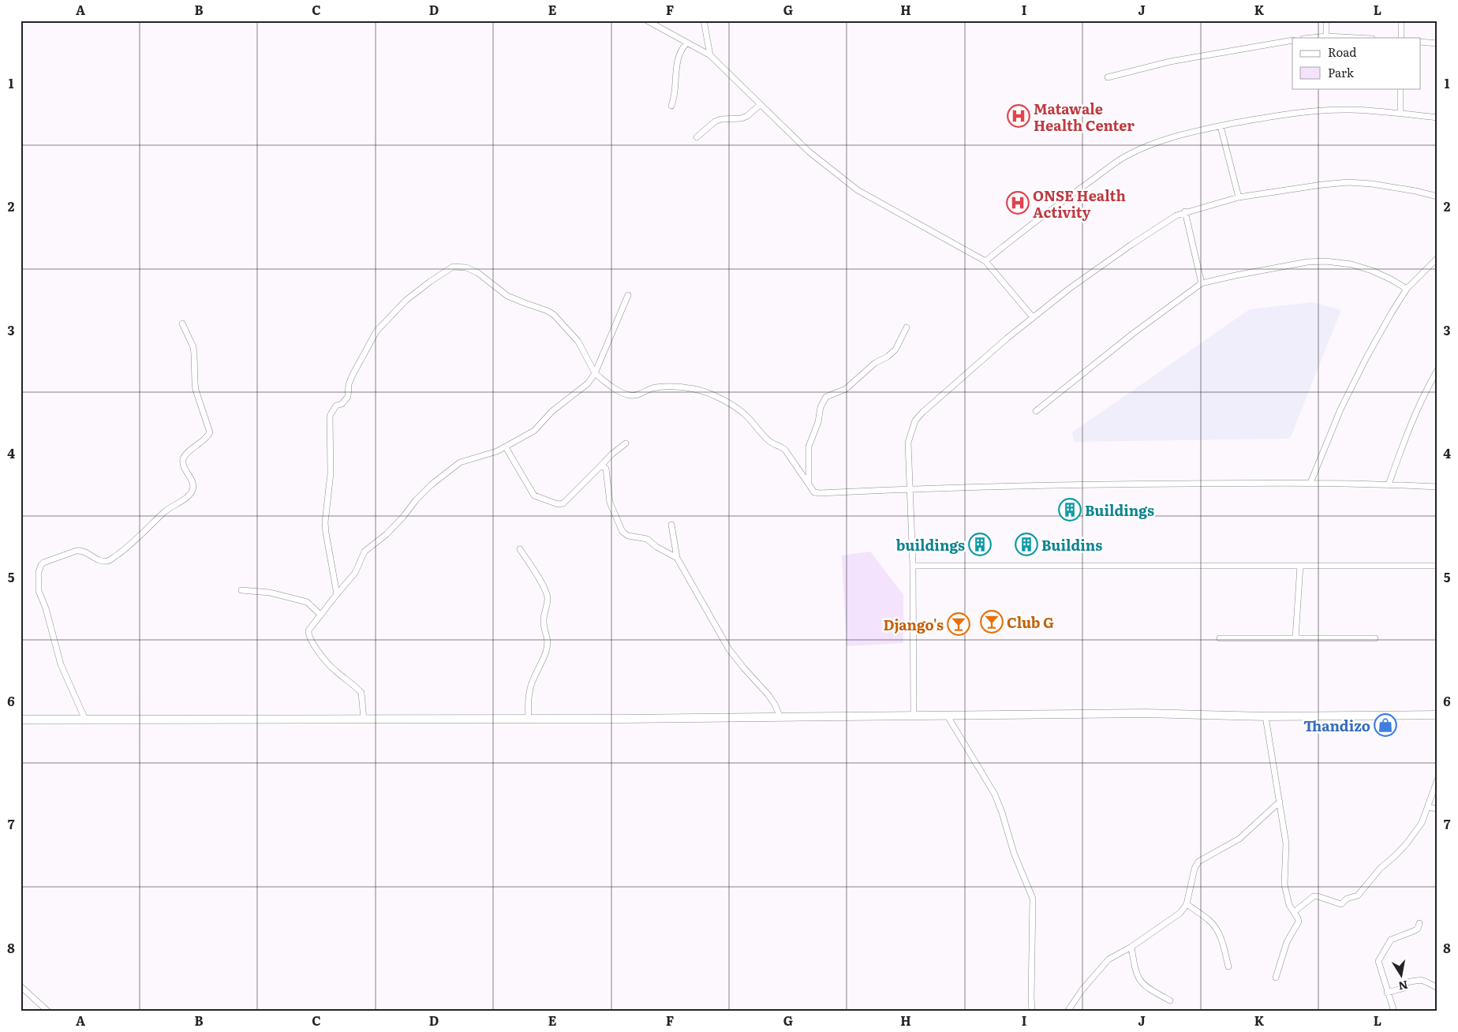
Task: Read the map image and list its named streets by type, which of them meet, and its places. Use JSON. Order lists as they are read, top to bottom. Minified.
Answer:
{"places":{"hospital":["Matawale Health Center","ONSE Health Activity"],"building":["Buildings","buildings","Buildins"],"bar":["Club G","Django's"],"shop":["Thandizo"]},"legend":["Road","Park"],"north":"bottom","grid":{"columns":["A","B","C","D","E","F","G","H","I","J","K","L"],"rows":["1","2","3","4","5","6","7","8"]}}
